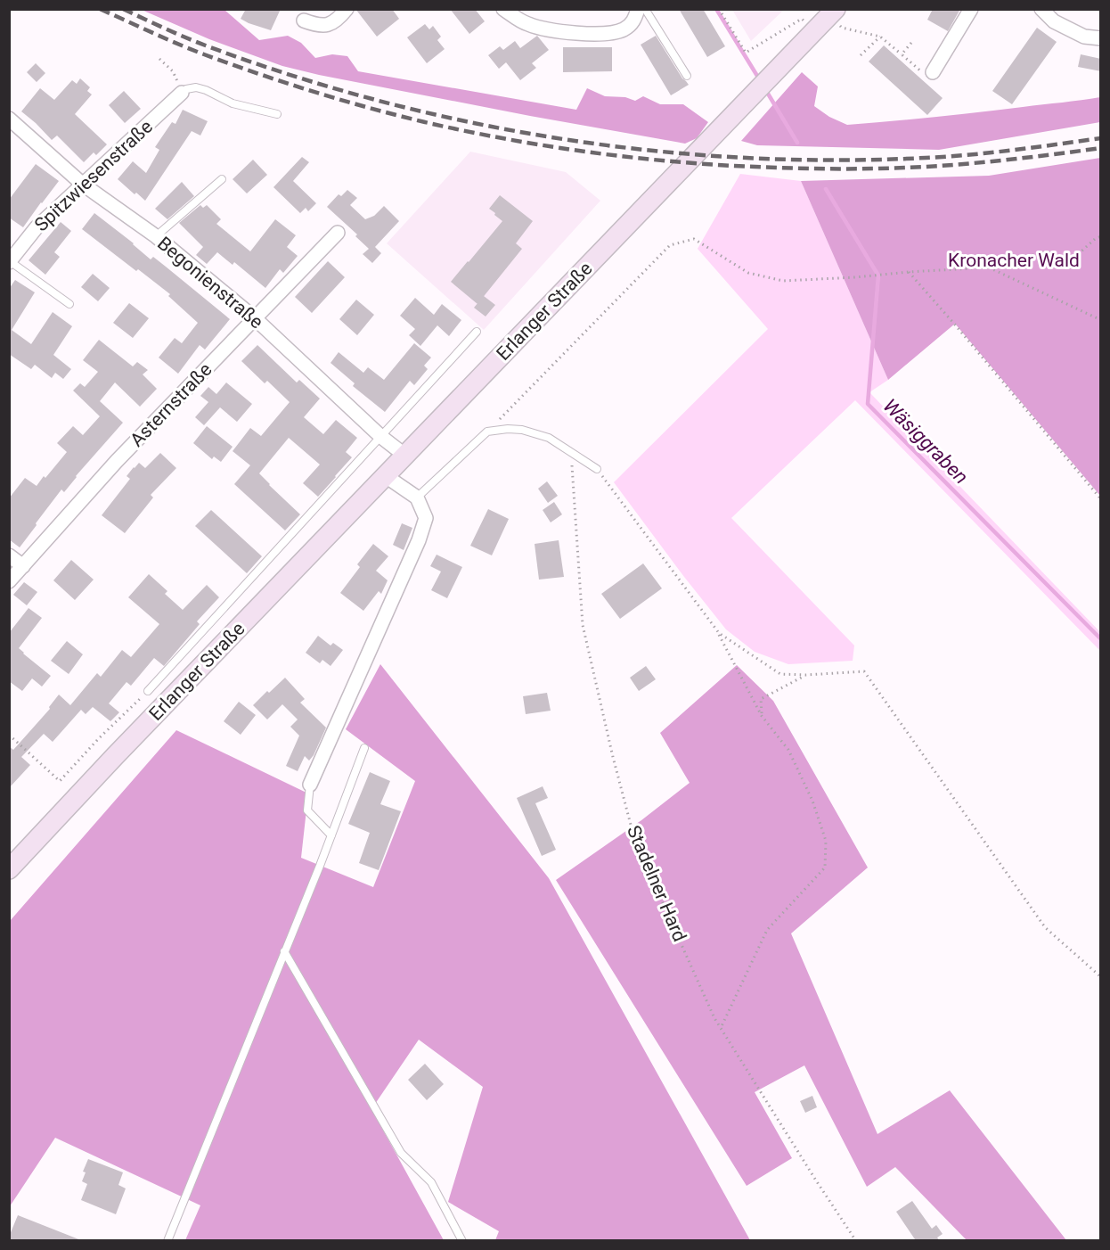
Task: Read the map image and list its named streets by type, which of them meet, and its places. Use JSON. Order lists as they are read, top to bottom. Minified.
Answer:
{"streets":{"main road":["Erlanger Straße"],"street":["Spitzwiesenstraße","Begonienstraße","Asternstraße"],"path":["Stadelner Hard"]},"crossings":[["Spitzwiesenstraße","Begonienstraße"],["Begonienstraße","Erlanger Straße"],["Begonienstraße","Asternstraße"]],"water":["Wäsiggraben"],"parks":["Kronacher Wald"]}
